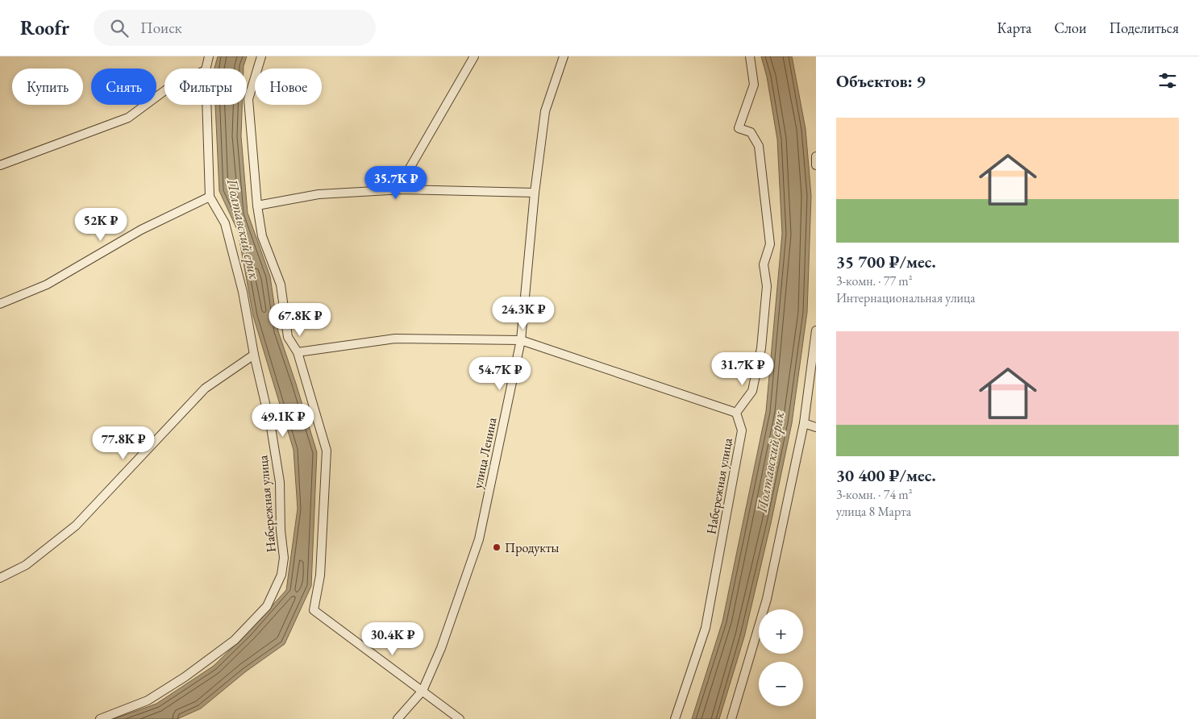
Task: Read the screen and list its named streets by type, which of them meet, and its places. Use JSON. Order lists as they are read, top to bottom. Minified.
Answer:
{"streets":{"street":["улица Ленина","Набережная улица"]},"water":["Полтавский ерик"],"places":["Продукты"],"page":{"header":"Roofr","search":"Поиск","nav":["Карта","Слои","Поделиться"],"heading":"Объектов: 9","chip":["Купить","Снять","Фильтры","Новое"],"list":[{"name":"35 700 ₽/мес.","note":"3-комн. · 77 m² · Интернациональная улица"},{"name":"30 400 ₽/мес.","note":"3-комн. · 74 m² · улица 8 Марта"}],"price":["35.7K ₽","52K ₽","24.3K ₽","67.8K ₽","31.7K ₽","54.7K ₽","49.1K ₽","77.8K ₽","30.4K ₽"],"map_buttons":["+","−"]}}
